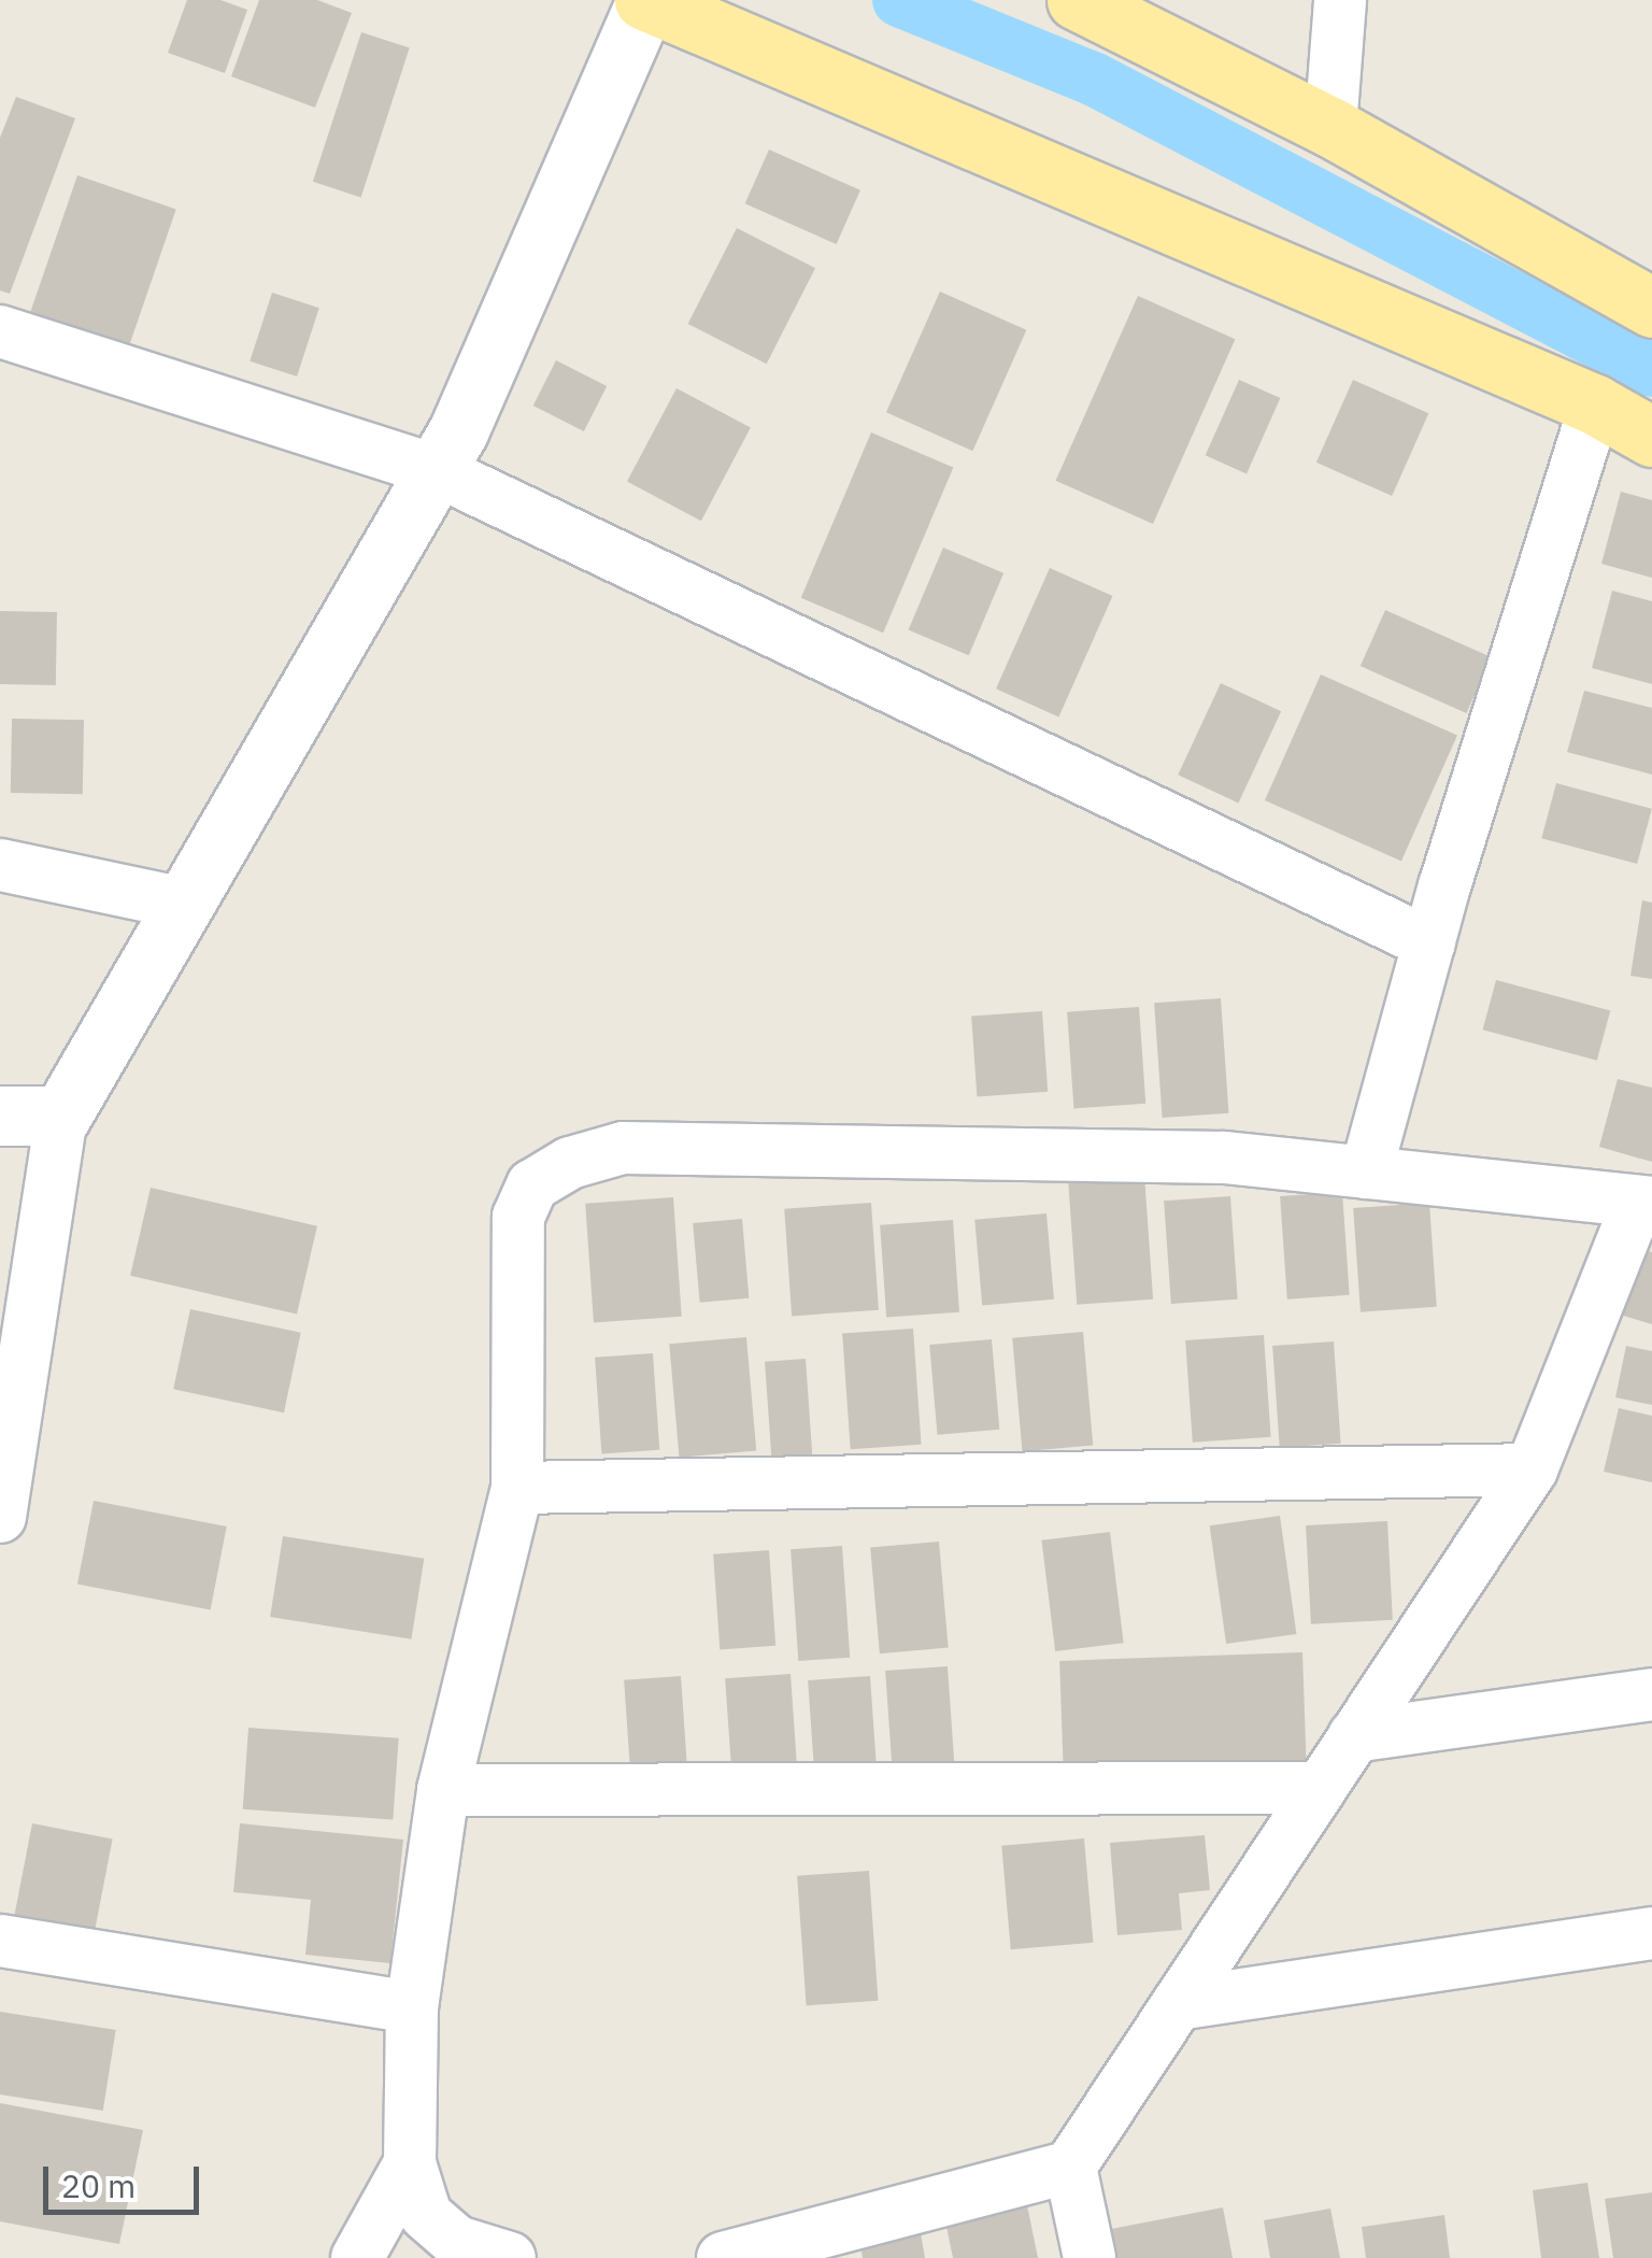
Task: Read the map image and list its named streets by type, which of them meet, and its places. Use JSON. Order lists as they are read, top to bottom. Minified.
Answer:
{"scale_bar":"20 m"}
